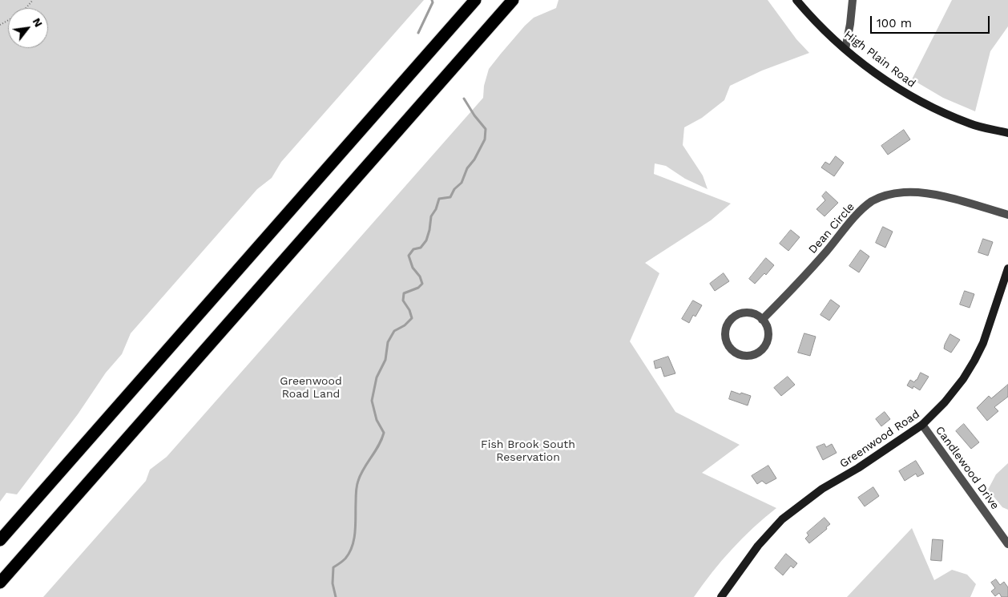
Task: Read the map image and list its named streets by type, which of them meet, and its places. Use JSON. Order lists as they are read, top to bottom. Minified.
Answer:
{"streets":{"street":["High Plain Road","Dean Circle","Greenwood Road","Candlewood Drive"]},"crossings":[["Greenwood Road","Candlewood Drive"]],"parks":["Greenwood Road Land","Fish Brook South Reservation"],"scale_bar":"100 m","north":"top right"}
